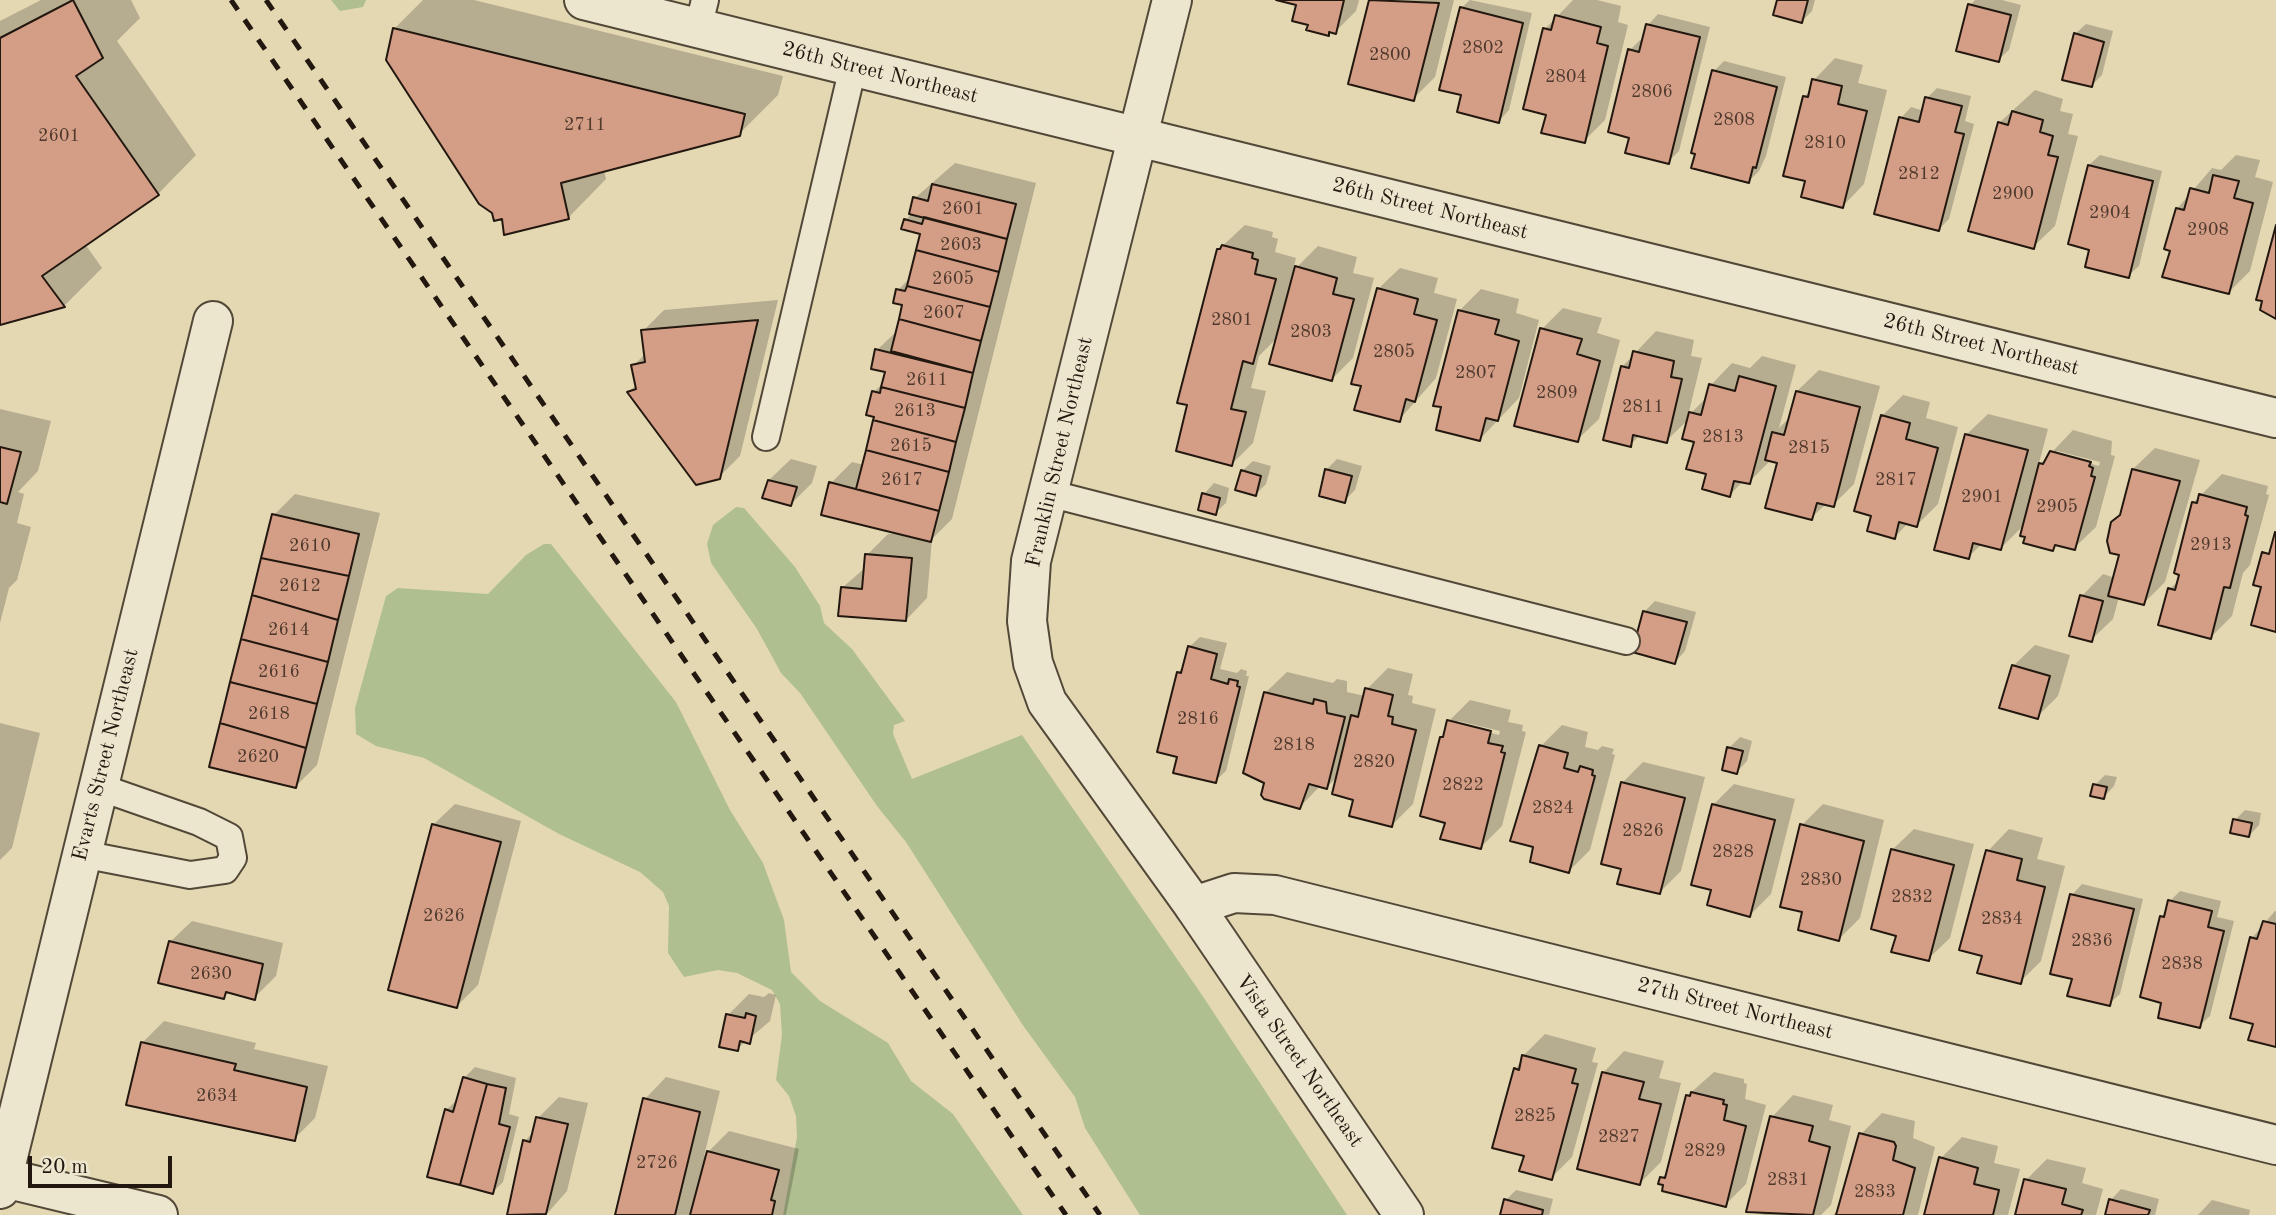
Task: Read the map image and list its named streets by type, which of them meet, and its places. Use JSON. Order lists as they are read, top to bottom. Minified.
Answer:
{"streets":{"street":["26th Street Northeast","Franklin Street Northeast","Evarts Street Northeast","27th Street Northeast","Vista Street Northeast"]},"crossings":[["26th Street Northeast","Franklin Street Northeast"],["Franklin Street Northeast","27th Street Northeast"],["Franklin Street Northeast","Vista Street Northeast"],["27th Street Northeast","Vista Street Northeast"]],"house_numbers":["2802","2800","2804","2806","2808","2711","2601","2810","2812","2900","2601","2904","2908","2603","2605","2607","2801","2803","2805","2807","2611","2809","2811","2613","2813","2615","2815","2617","2817","2901","2905","2913","2610","2612","2614","2616","2618","2816","2818","2620","2820","2822","2824","2826","2828","2830","2832","2626","2834","2836","2838","2630","2634","2825","2827","2829","2726","2831","2833"],"scale_bar":"20 m"}
